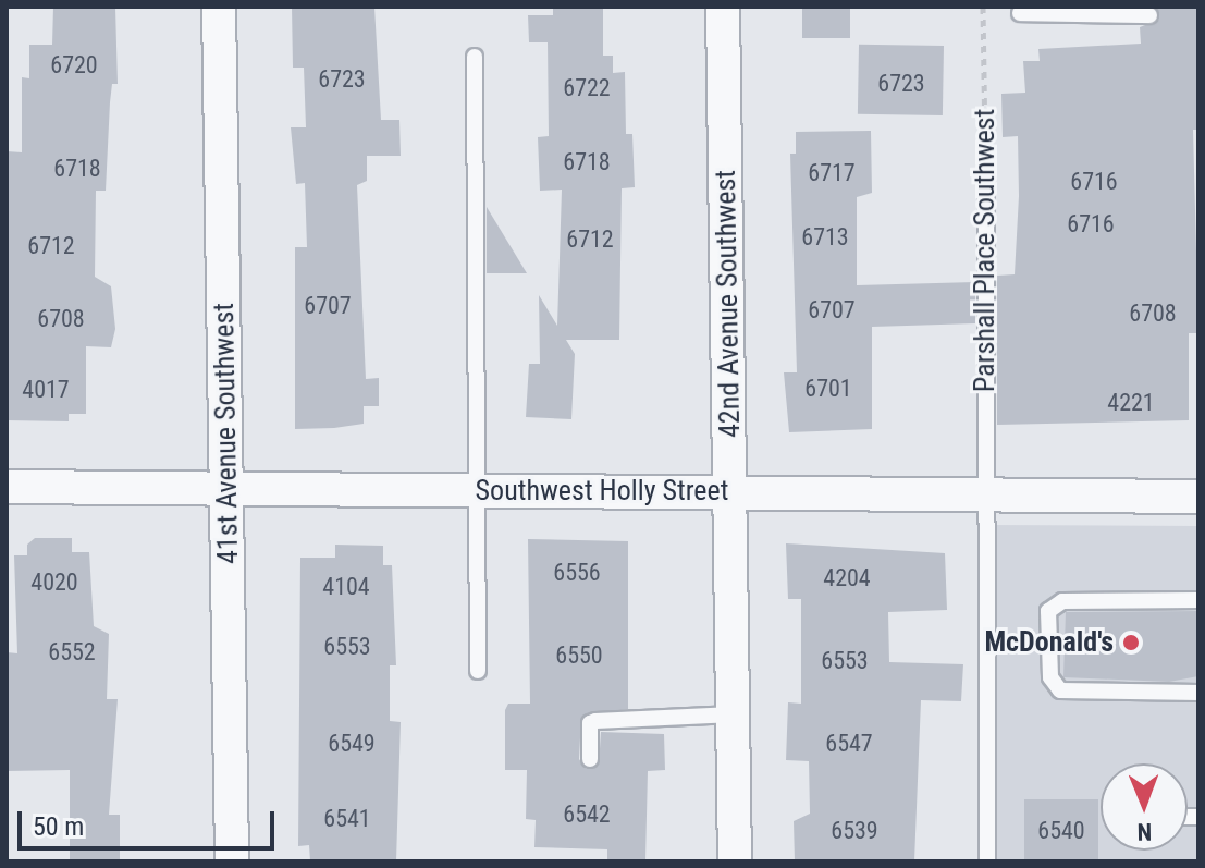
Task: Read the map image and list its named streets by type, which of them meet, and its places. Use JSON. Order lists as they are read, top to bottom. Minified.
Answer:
{"streets":{"street":["42nd Avenue Southwest","41st Avenue Southwest","Southwest Holly Street"],"lane":["Parshall Place Southwest"]},"crossings":[["Parshall Place Southwest","Southwest Holly Street"],["42nd Avenue Southwest","Southwest Holly Street"],["41st Avenue Southwest","Southwest Holly Street"]],"places":["McDonald's"],"house_numbers":["6720","6723","6723","6722","6718","6718","6717","6716","6716","6713","6712","6712","6707","6707","6708","6708","6701","4017","4221","6556","4204","4020","4104","6553","6552","6550","6553","6549","6547","6542","6541","6539","6540"],"scale_bar":"50 m","north":"bottom"}
